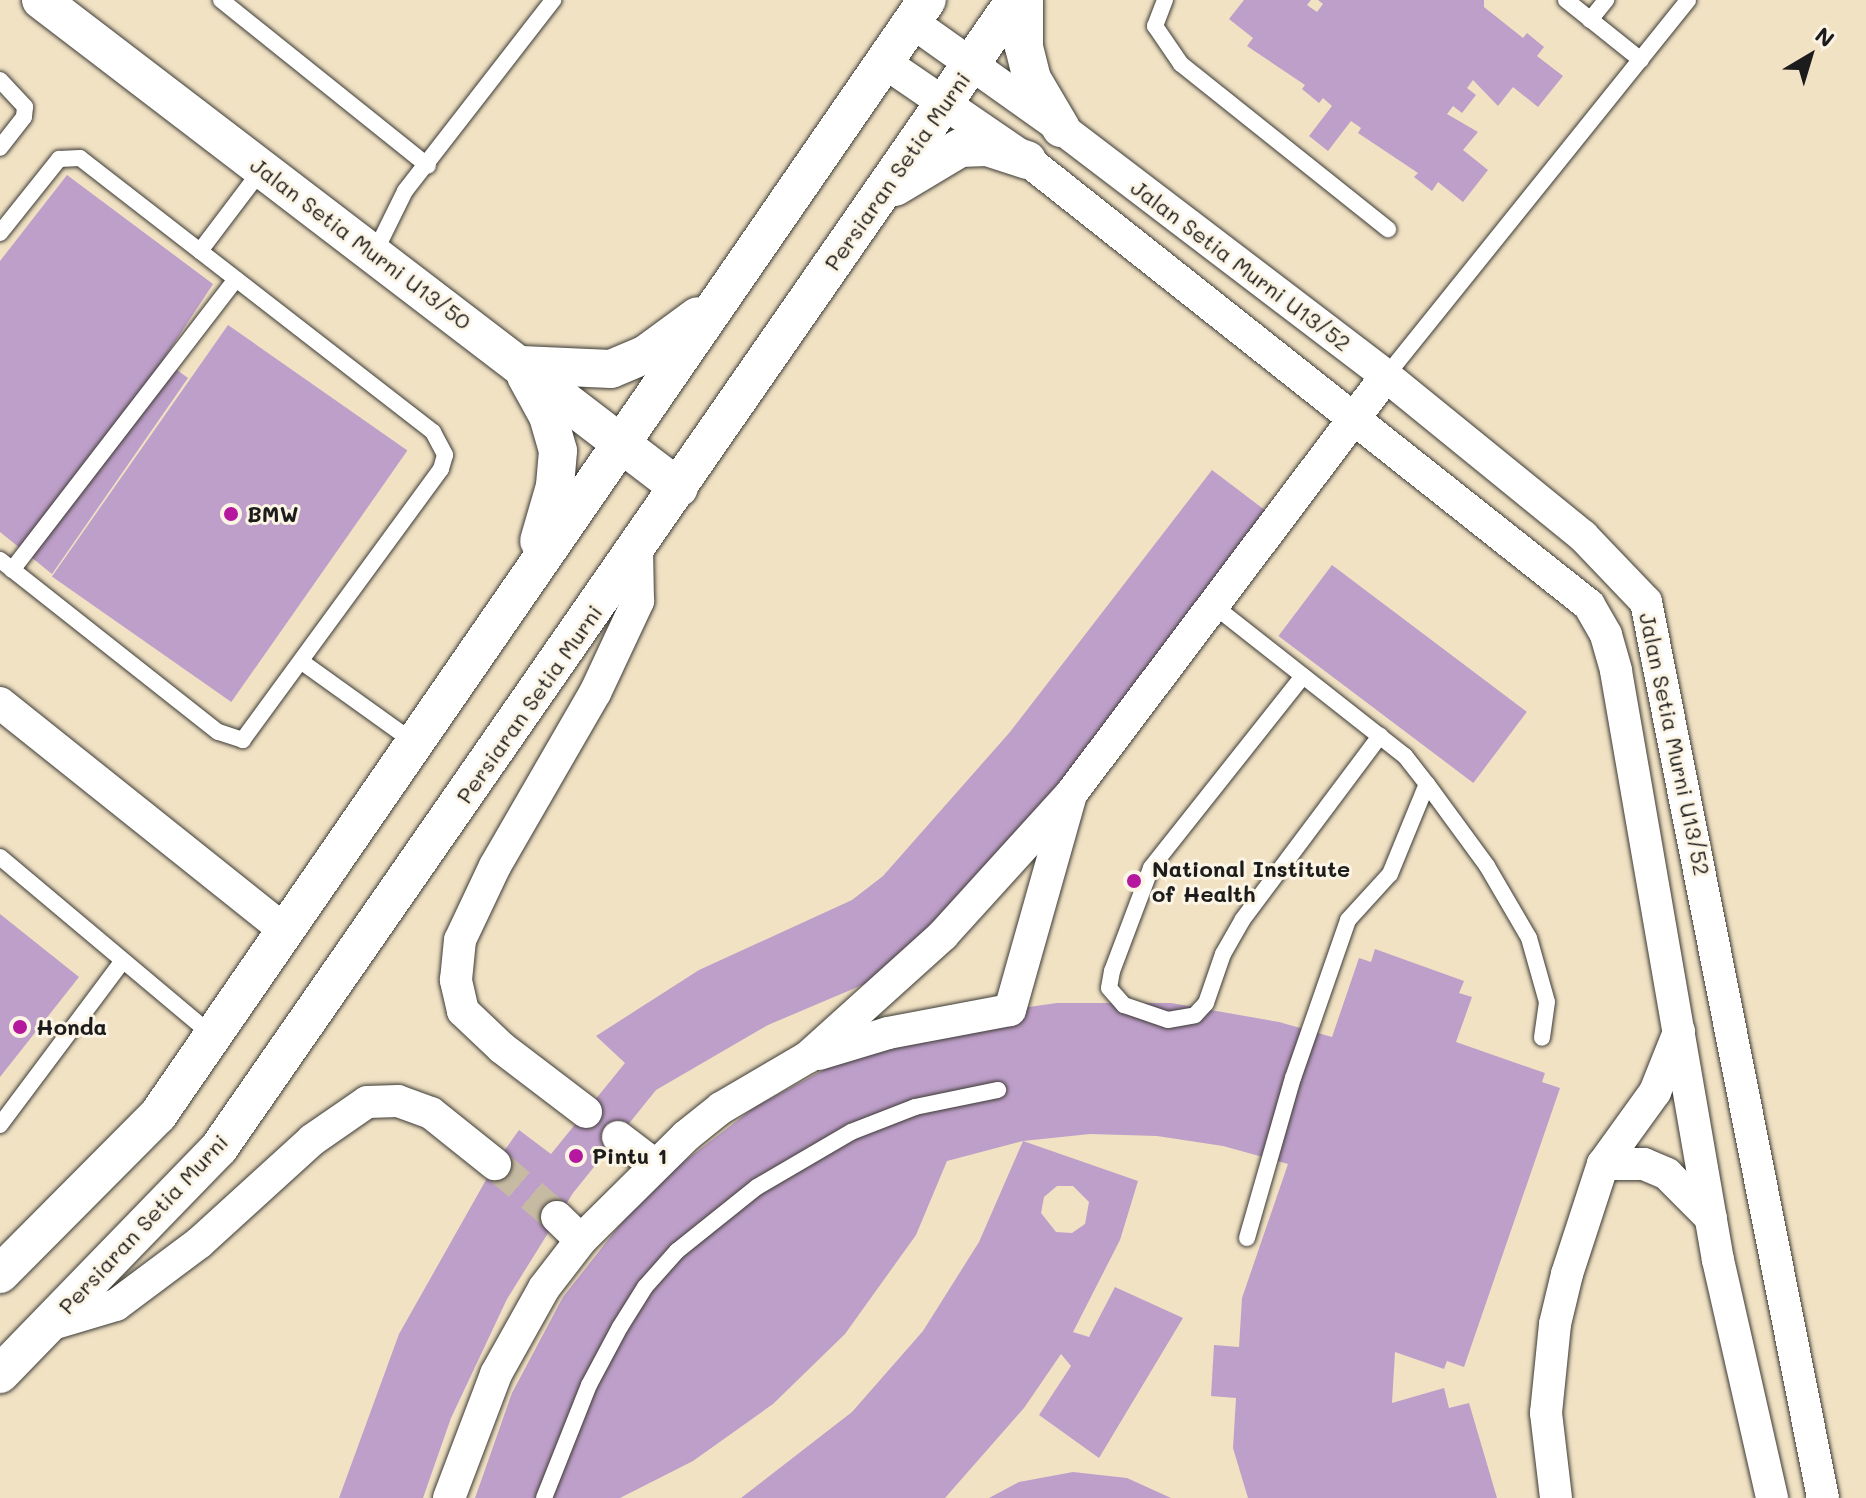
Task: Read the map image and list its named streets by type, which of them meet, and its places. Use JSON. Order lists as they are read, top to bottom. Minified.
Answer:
{"streets":{"street":["Persiaran Setia Murni","Jalan Setia Murni U13/50","Jalan Setia Murni U13/52"]},"crossings":[["Persiaran Setia Murni","Jalan Setia Murni U13/50"],["Persiaran Setia Murni","Jalan Setia Murni U13/52"]],"places":["BMW","National Institute of Health","Honda","Pintu 1"],"north":"top right"}
